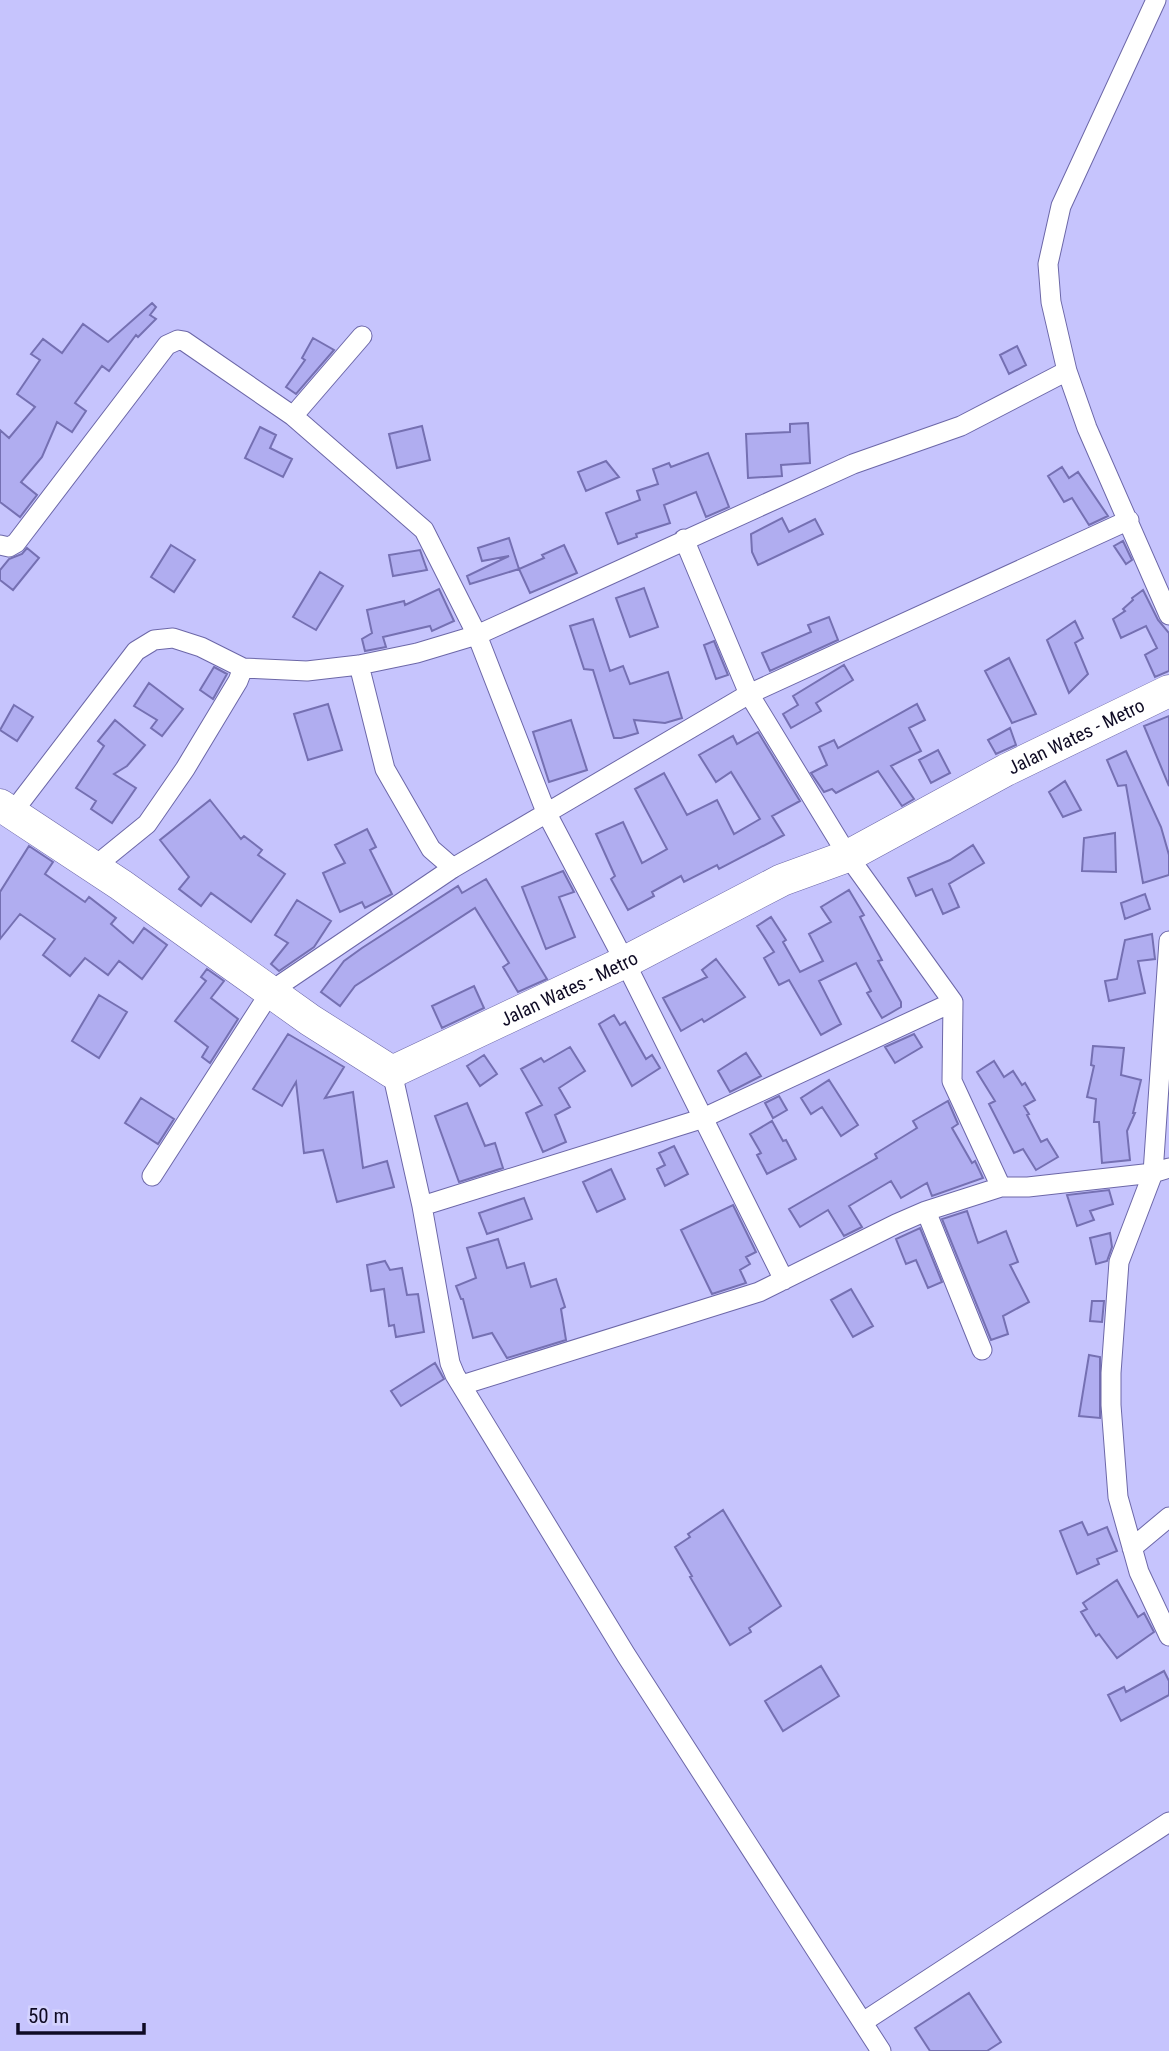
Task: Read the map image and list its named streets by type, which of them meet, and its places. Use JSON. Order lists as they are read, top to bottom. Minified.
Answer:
{"streets":{"main road":["Jalan Wates - Metro"]},"scale_bar":"50 m"}
